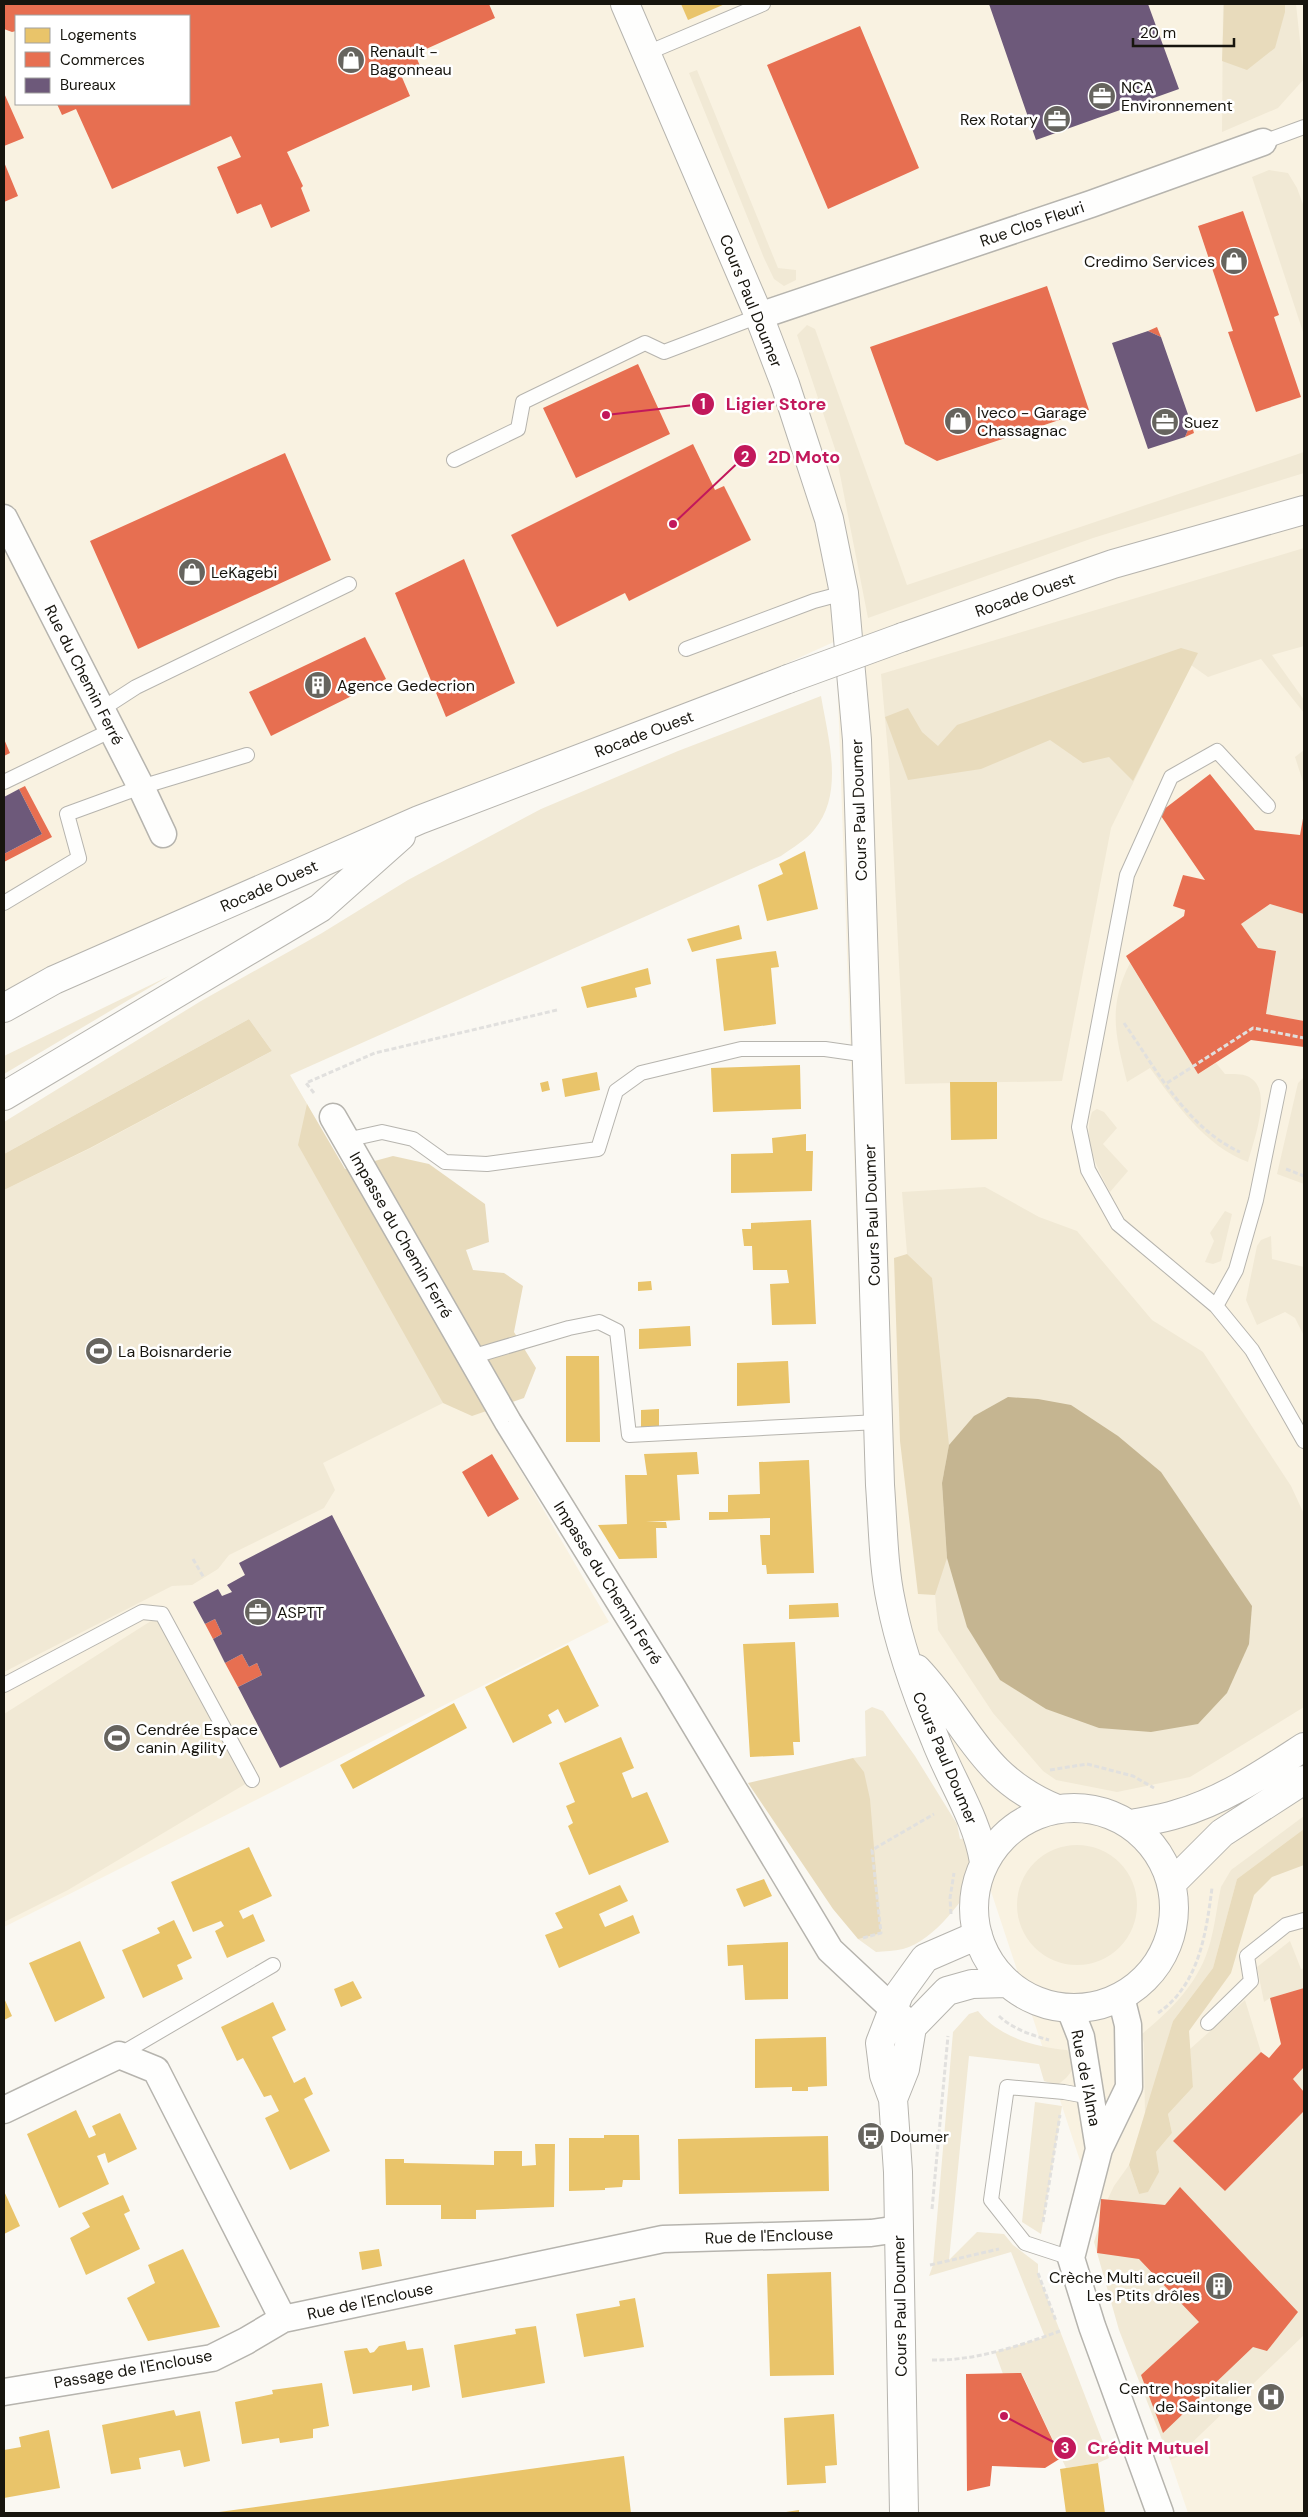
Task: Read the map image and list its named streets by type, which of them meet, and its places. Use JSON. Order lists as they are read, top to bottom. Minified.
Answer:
{"streets":{"street":["Rue Clos Fleuri","Cours Paul Doumer","Rocade Ouest","Rue du Chemin Ferré","Impasse du Chemin Ferré","Rue de l'Alma","Rue de l'Enclouse","Passage de l'Enclouse"]},"crossings":[["Rue Clos Fleuri","Cours Paul Doumer"],["Cours Paul Doumer","Impasse du Chemin Ferré"],["Cours Paul Doumer","Rue de l'Enclouse"],["Rue de l'Enclouse","Passage de l'Enclouse"]],"places":{"shop":["Renault - Bagonneau","Credimo Services","Iveco - Garage Chassagnac","LeKagebi"],"office":["NCA Environnement","Rex Rotary","Suez","ASPTT"],"other":["Ligier Store","2D Moto","Crédit Mutuel"],"building":["Agence Gedecrion","Crèche Multi accueil Les Ptits drôles"],"sports":["La Boisnarderie","Cendrée Espace canin Agility"],"bus stop":["Doumer"],"hospital":["Centre hospitalier de Saintonge"]},"legend":["Logements","Commerces","Bureaux"],"scale_bar":"20 m"}
